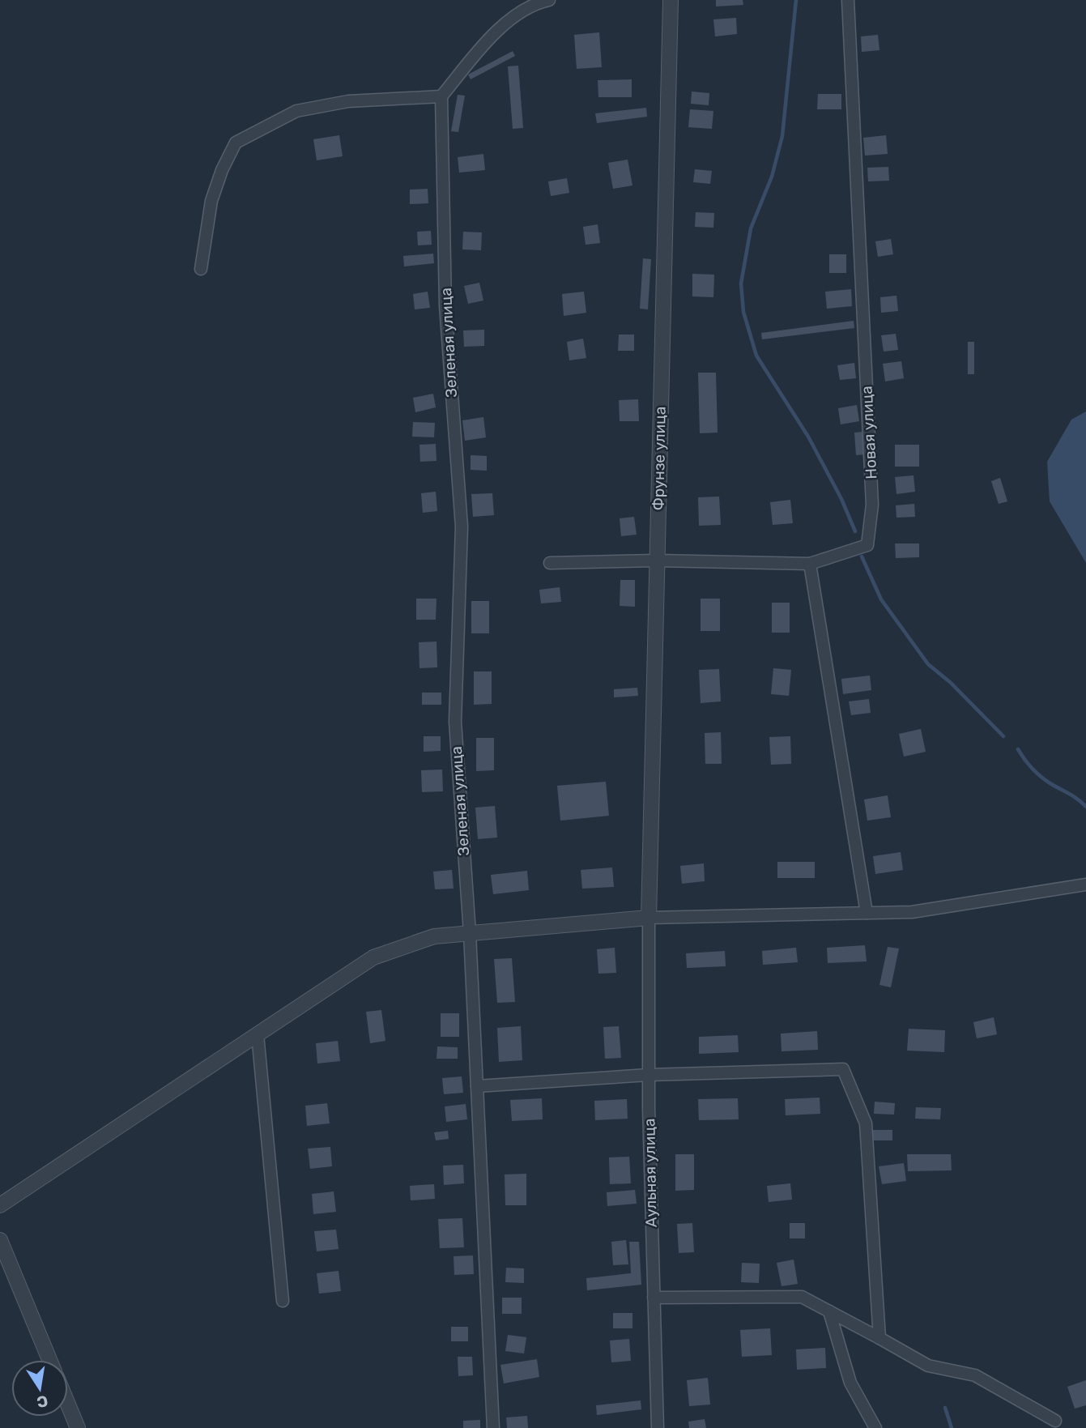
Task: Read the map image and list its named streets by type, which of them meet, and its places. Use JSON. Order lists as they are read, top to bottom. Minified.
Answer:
{"streets":{"street":["Зеленая улица","Новая улица","Фрунзе улица","Аульная улица"]},"crossings":[["Новая улица","Фрунзе улица"],["Фрунзе улица","Аульная улица"]],"north":"bottom"}
